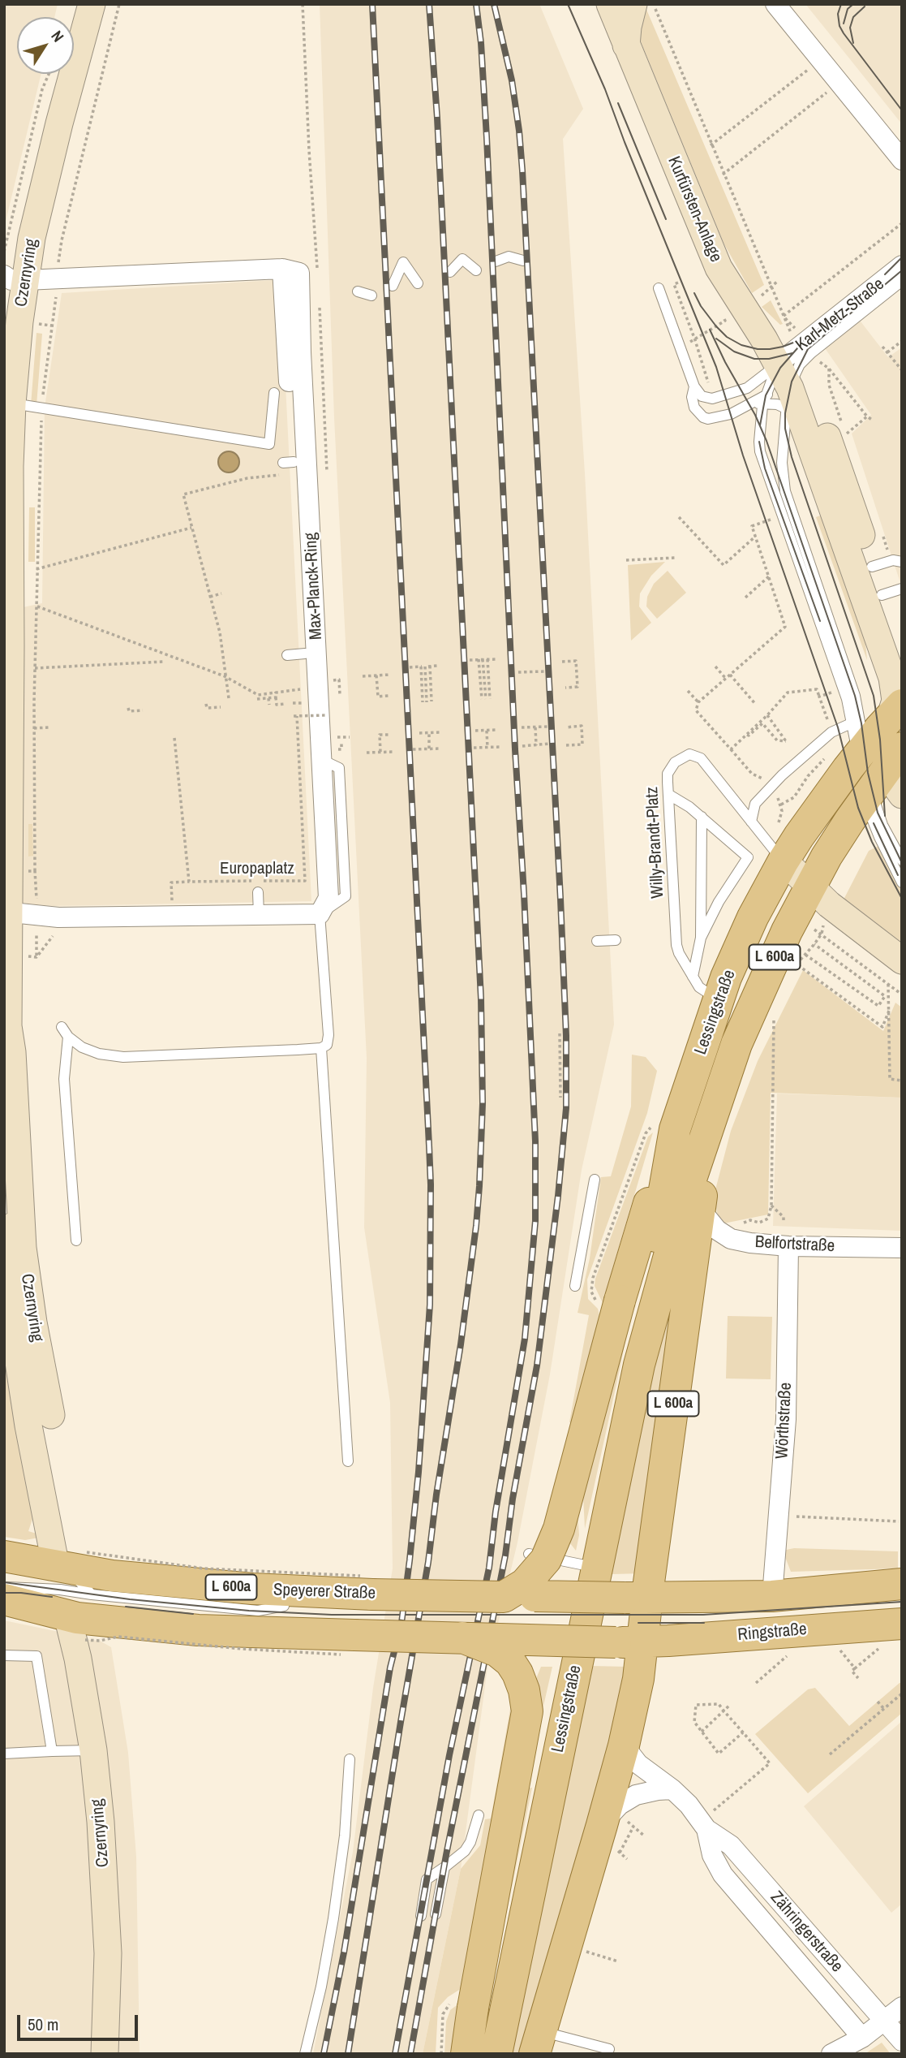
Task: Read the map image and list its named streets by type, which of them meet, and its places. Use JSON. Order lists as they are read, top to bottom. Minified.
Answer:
{"streets":{"main road":["Kurfürsten-Anlage","Czernyring","L 600a","Lessingstraße","Speyerer Straße","Ringstraße"],"street":["Karl-Metz-Straße","Max-Planck-Ring","Belfortstraße","Wörthstraße","Zähringerstraße"],"lane":["Willy-Brandt-Platz"],"path":["Europaplatz"]},"crossings":[["Kurfürsten-Anlage","Karl-Metz-Straße"],["Kurfürsten-Anlage","Lessingstraße"],["Czernyring","Speyerer Straße"],["Willy-Brandt-Platz","Lessingstraße"],["L 600a","Lessingstraße"],["L 600a","Belfortstraße"],["L 600a","Speyerer Straße"],["Belfortstraße","Wörthstraße"]],"scale_bar":"50 m","north":"top right"}
